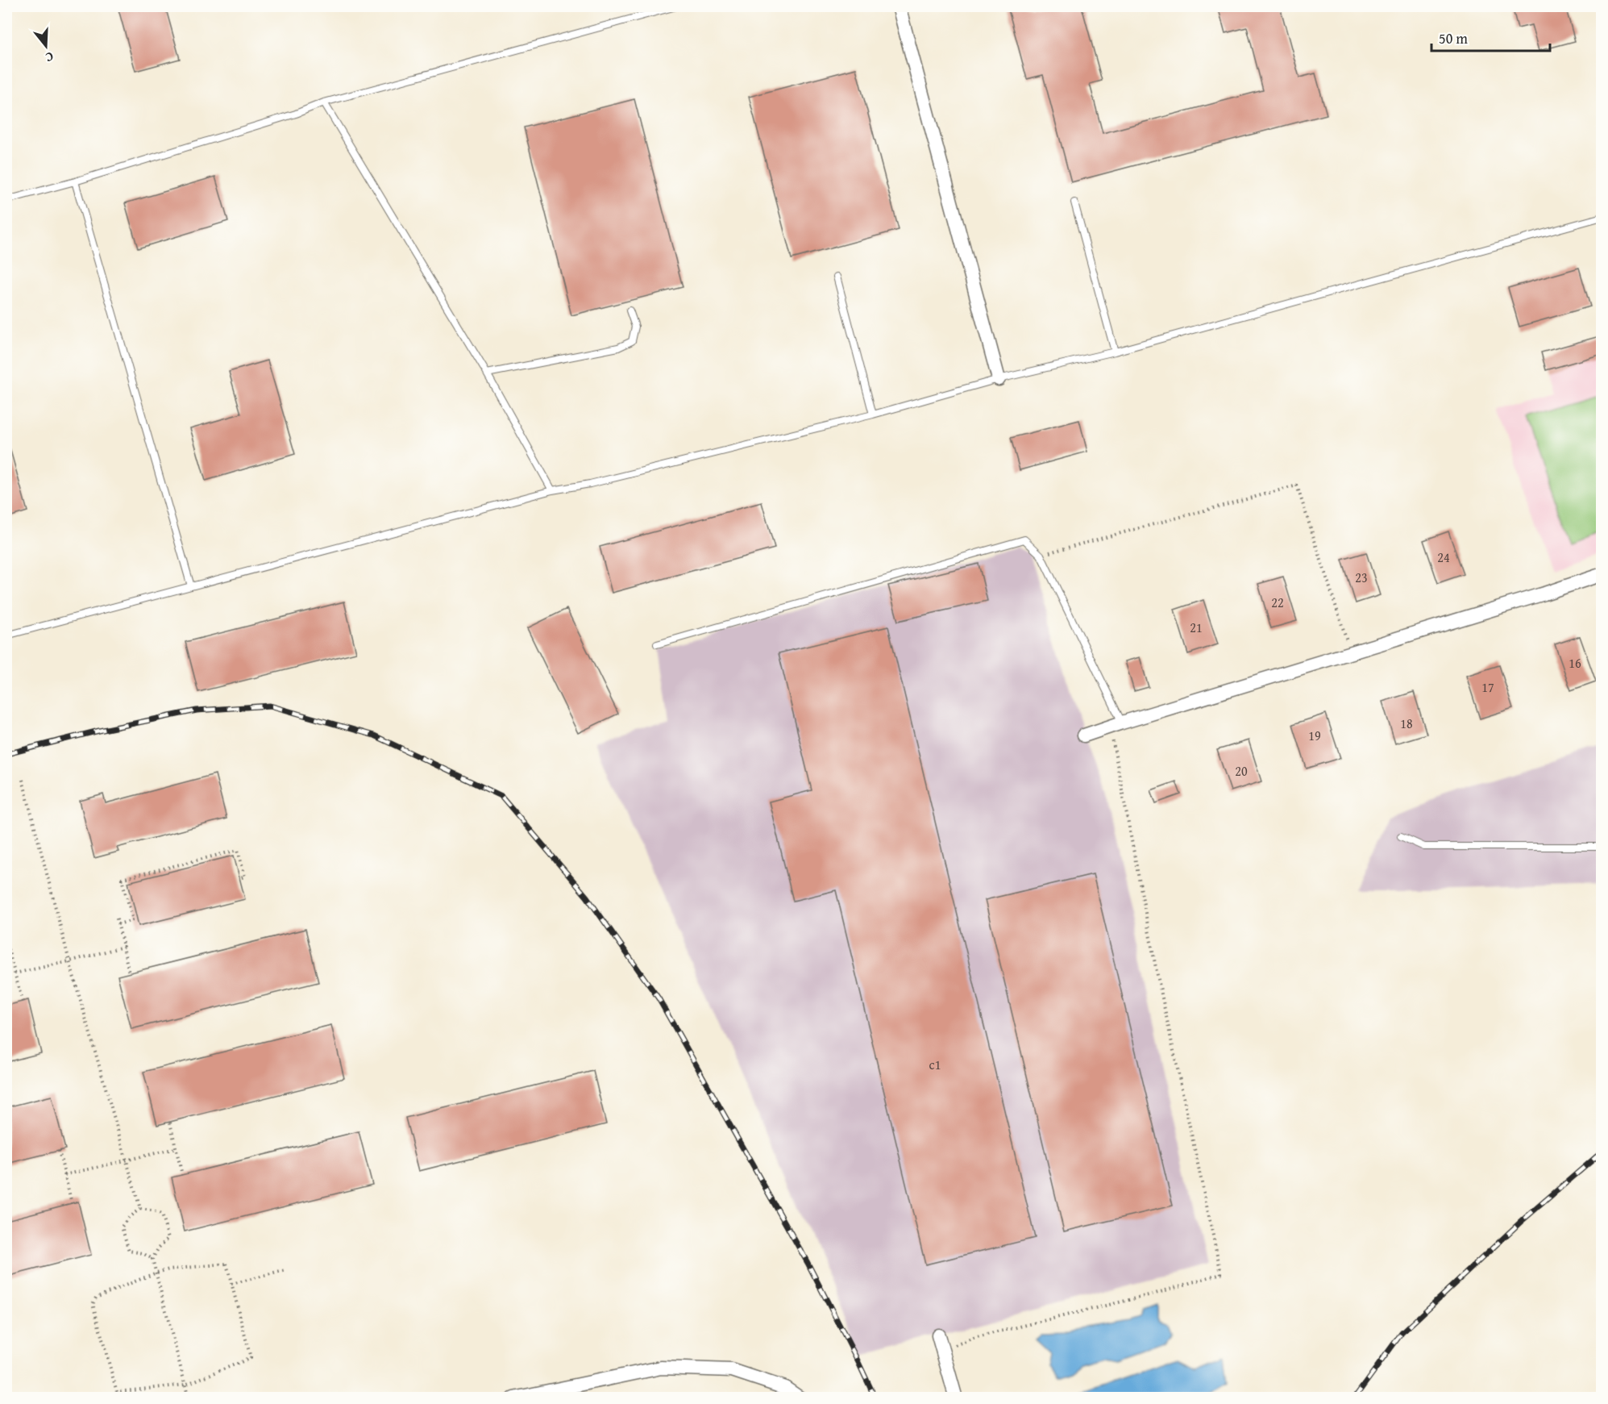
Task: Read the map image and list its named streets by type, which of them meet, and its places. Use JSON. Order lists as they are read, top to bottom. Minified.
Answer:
{"house_numbers":["24","23","22","21","16","17","18","19","20","с1"],"scale_bar":"50 m","north":"bottom"}
